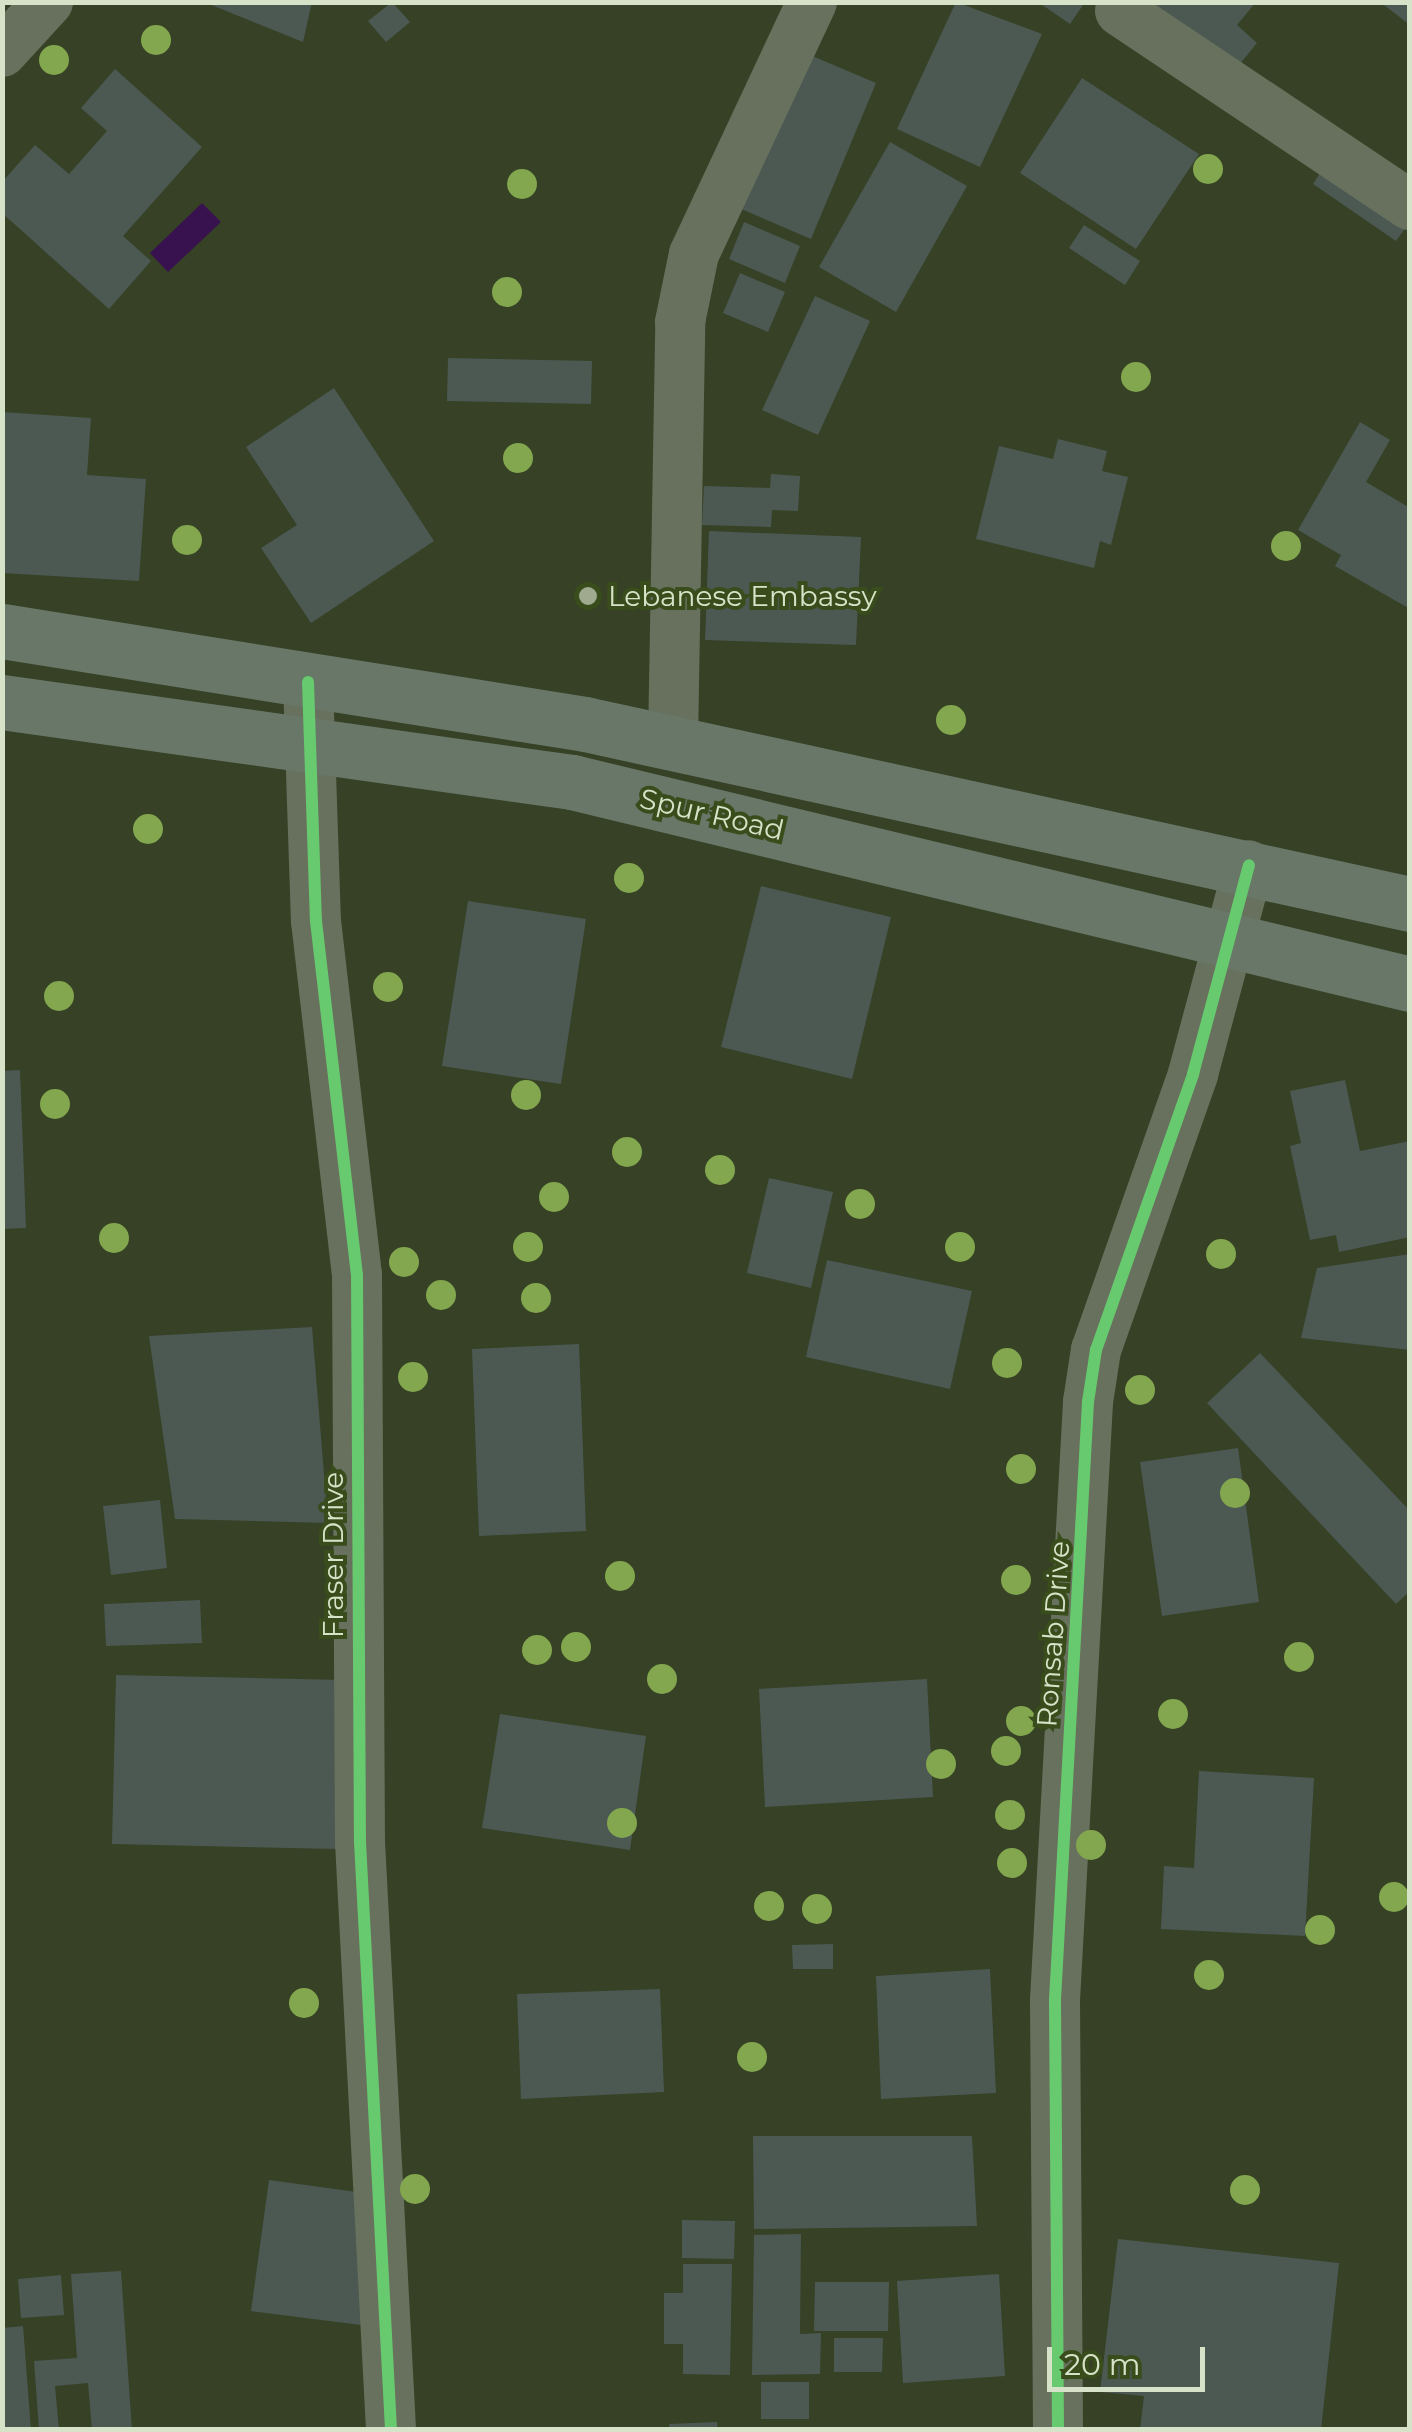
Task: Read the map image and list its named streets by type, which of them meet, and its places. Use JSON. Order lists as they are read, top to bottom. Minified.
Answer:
{"streets":{"main road":["Spur Road"],"street":["Fraser Drive","Ronsab Drive"]},"crossings":[["Spur Road","Fraser Drive"],["Spur Road","Ronsab Drive"]],"places":["Lebanese Embassy"],"scale_bar":"20 m"}
